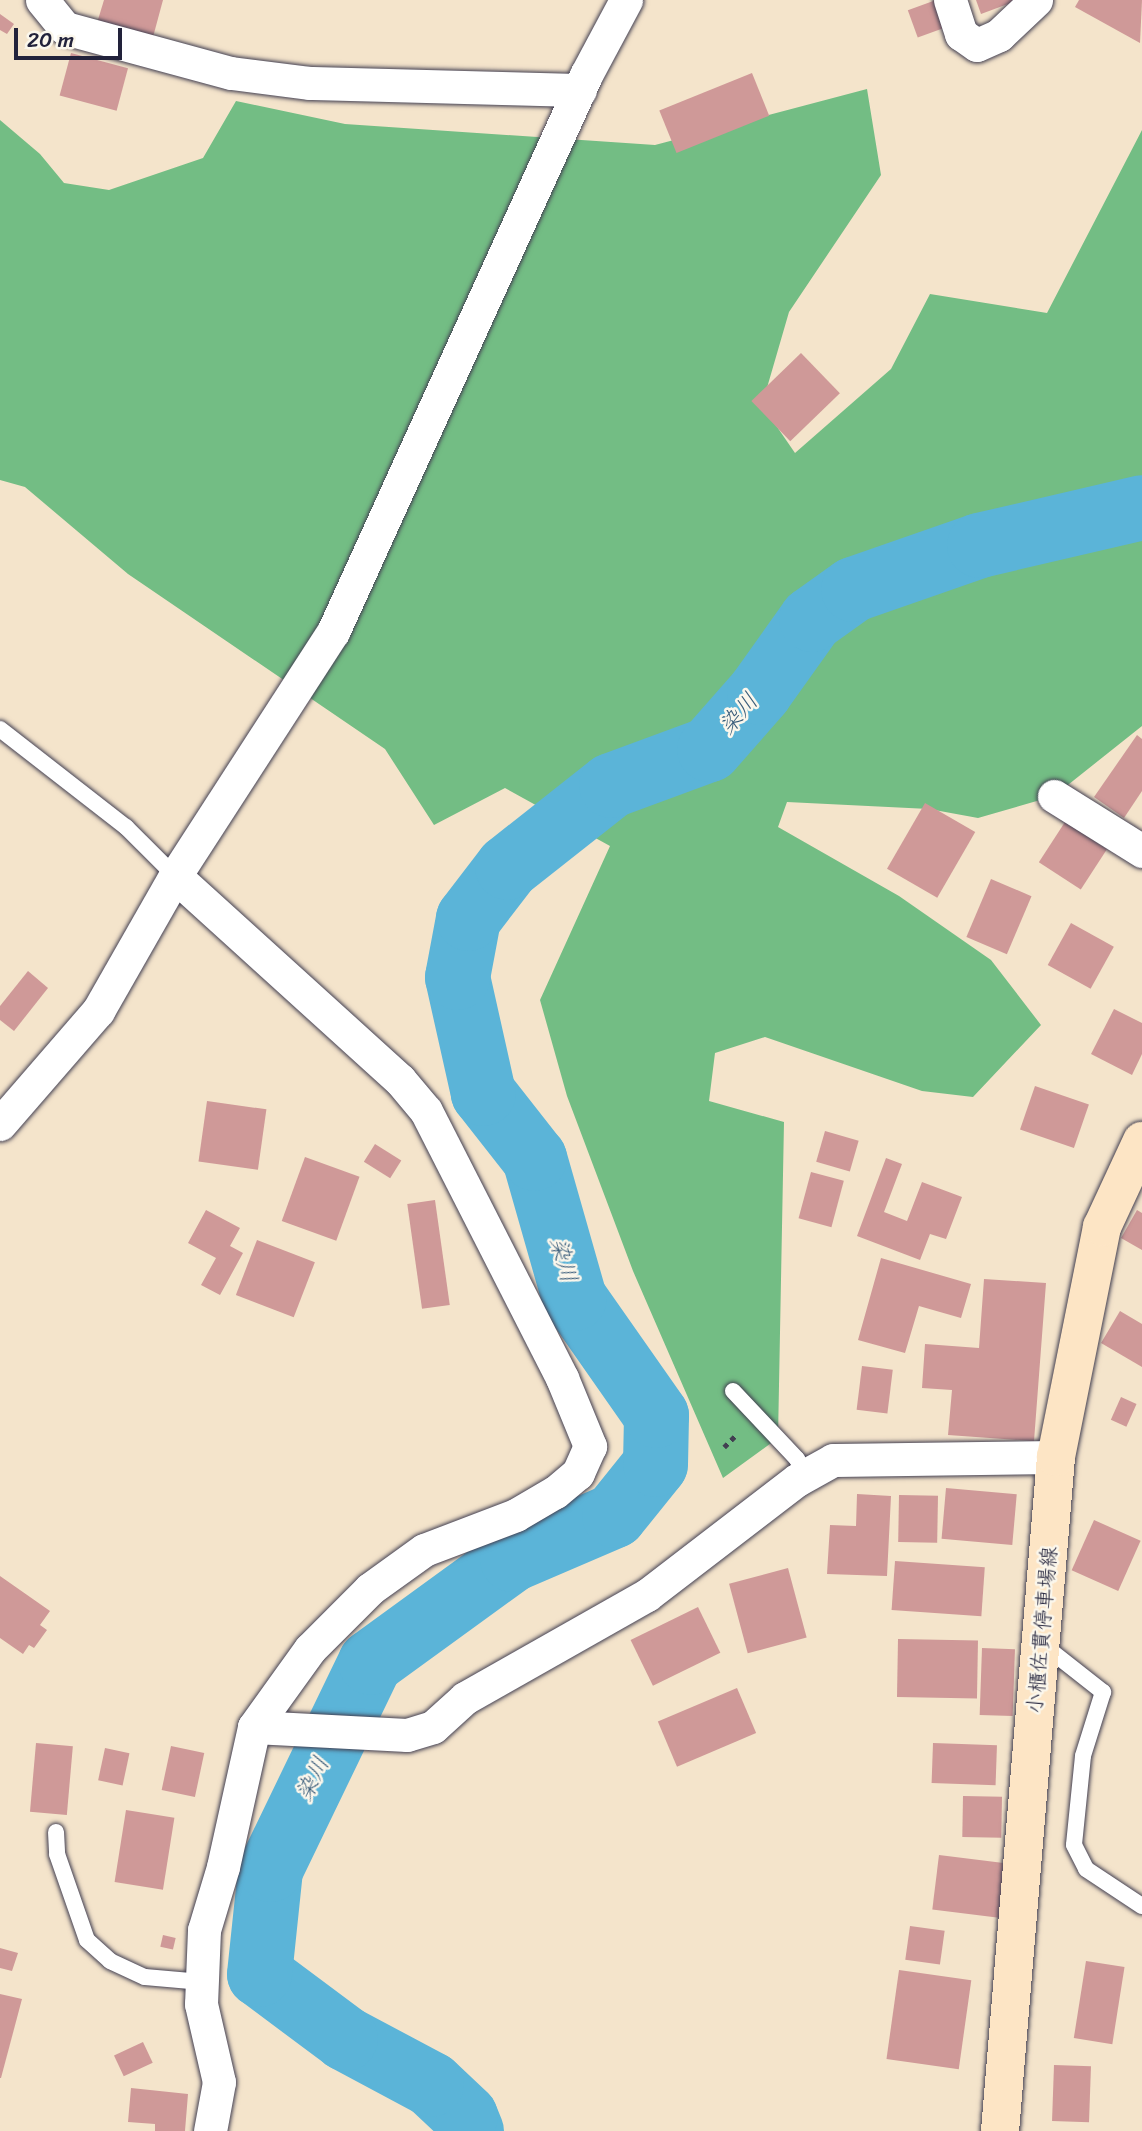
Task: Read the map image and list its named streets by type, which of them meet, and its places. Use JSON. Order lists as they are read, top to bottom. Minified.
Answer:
{"streets":{"main road":["小櫃佐貫停車場線"]},"water":["染川"],"scale_bar":"20 m"}
